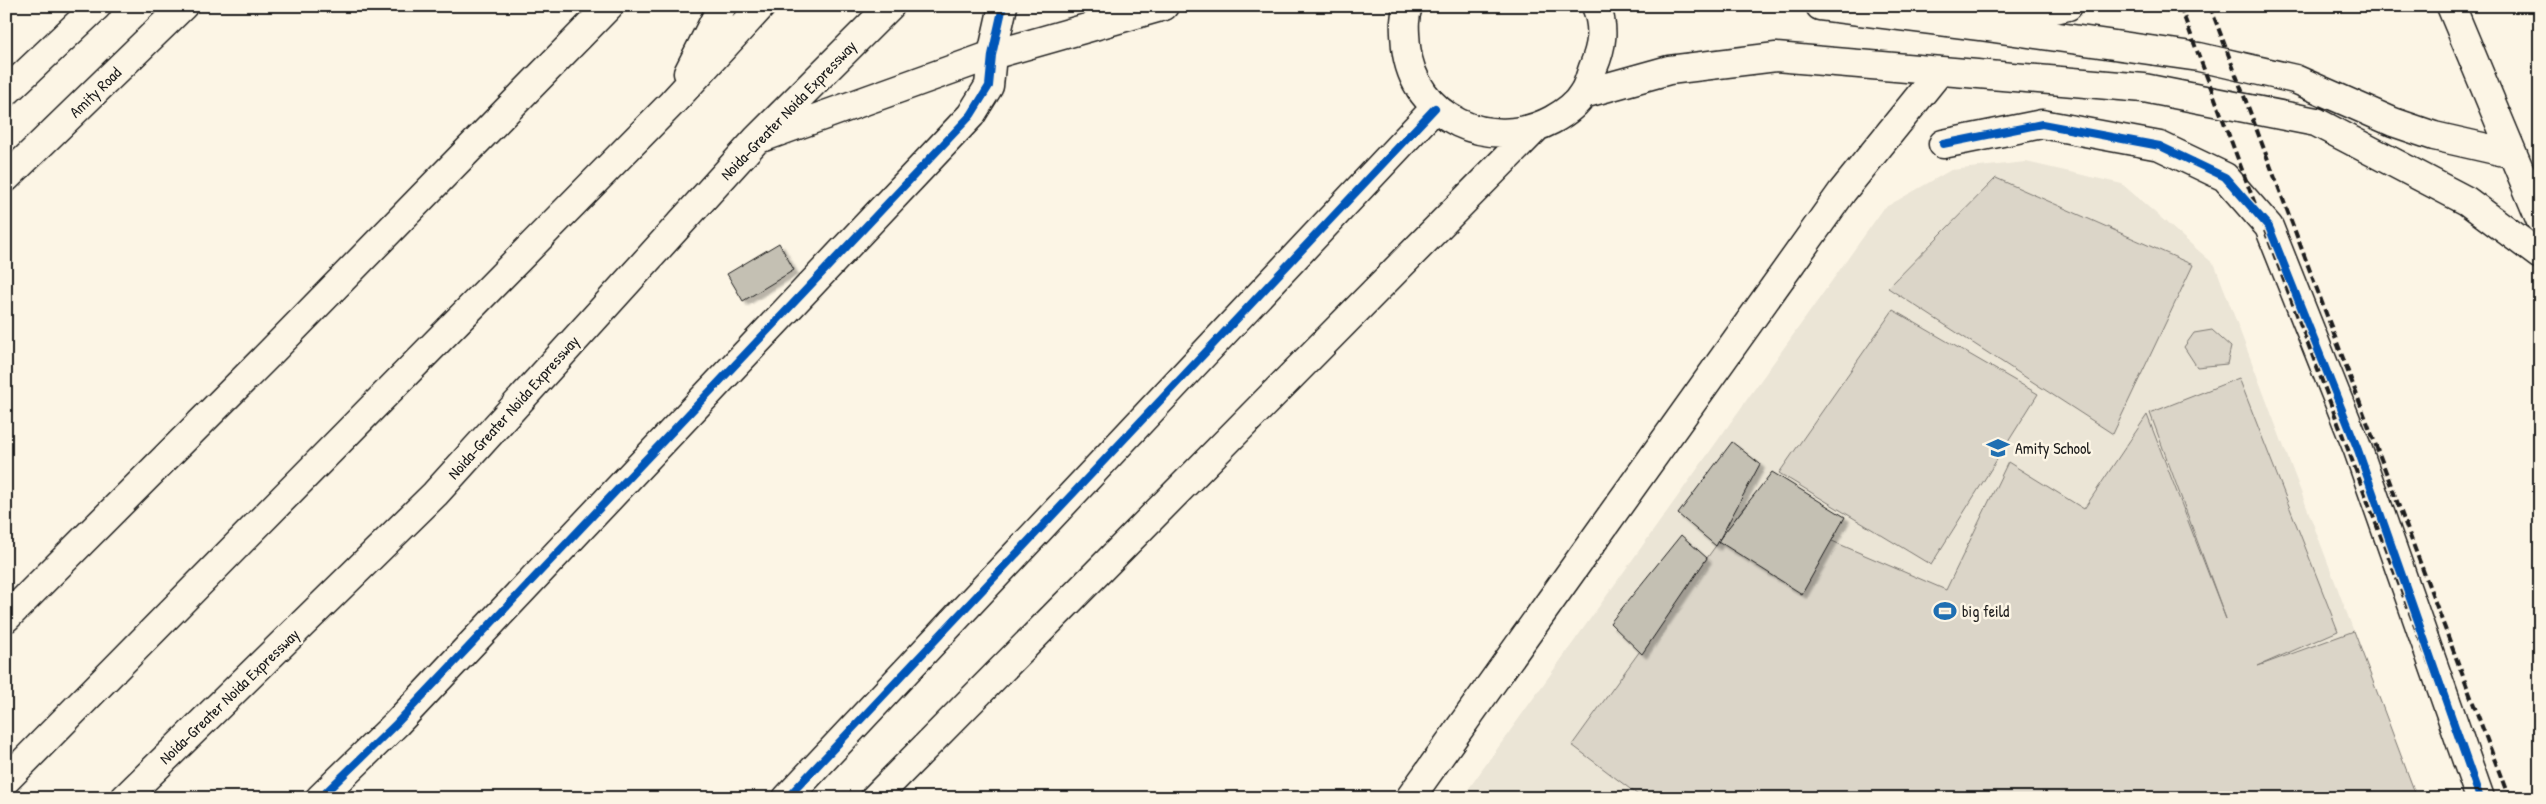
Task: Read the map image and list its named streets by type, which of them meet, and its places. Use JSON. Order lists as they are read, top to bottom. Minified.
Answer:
{"streets":{"main road":["Amity Road","Noida-Greater Noida Expressway"]},"places":{"school or university":["Amity School"],"sports":["big feild"]}}
